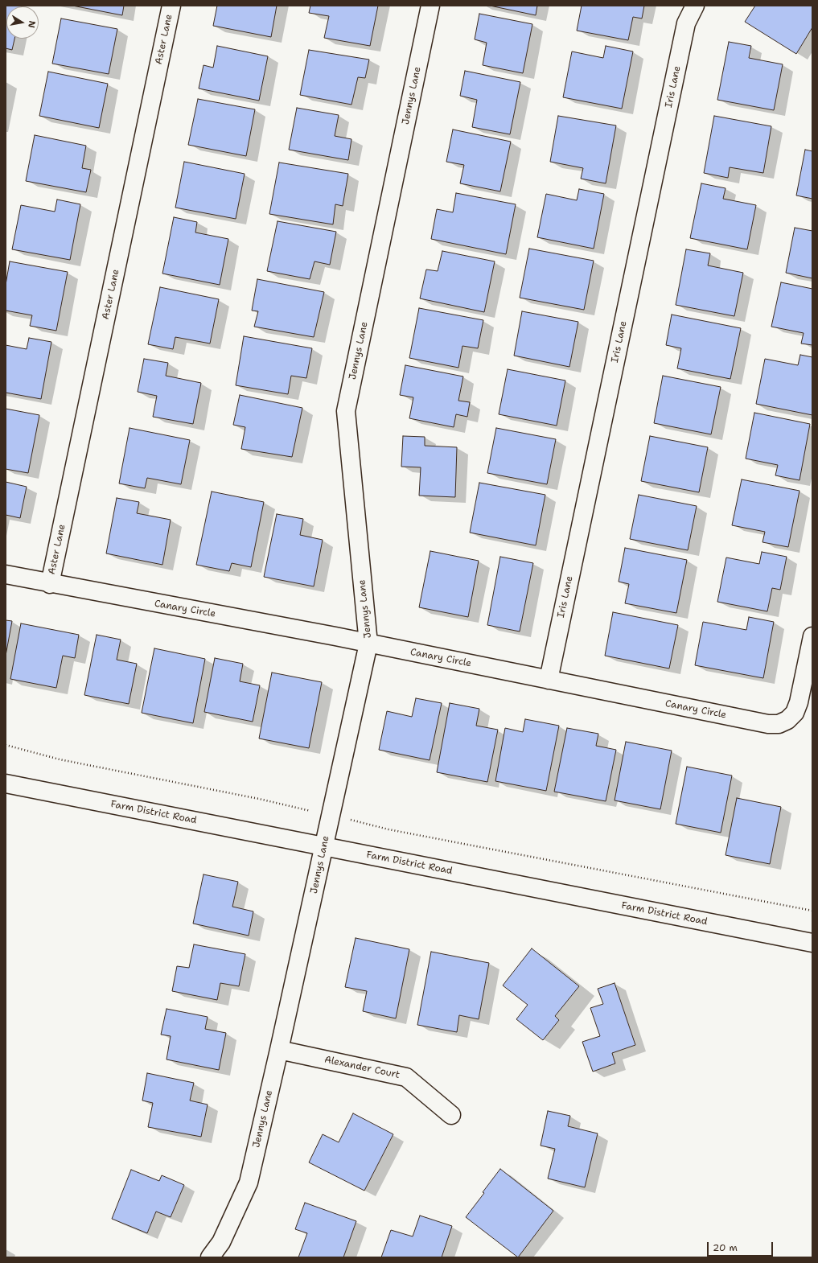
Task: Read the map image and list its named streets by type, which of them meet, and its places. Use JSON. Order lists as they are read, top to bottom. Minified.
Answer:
{"streets":{"street":["Aster Lane","Iris Lane","Jennys Lane","Canary Circle","Farm District Road","Alexander Court"]},"crossings":[["Aster Lane","Canary Circle"],["Iris Lane","Canary Circle"],["Jennys Lane","Canary Circle"],["Jennys Lane","Farm District Road"],["Jennys Lane","Alexander Court"]],"scale_bar":"20 m","north":"right"}
